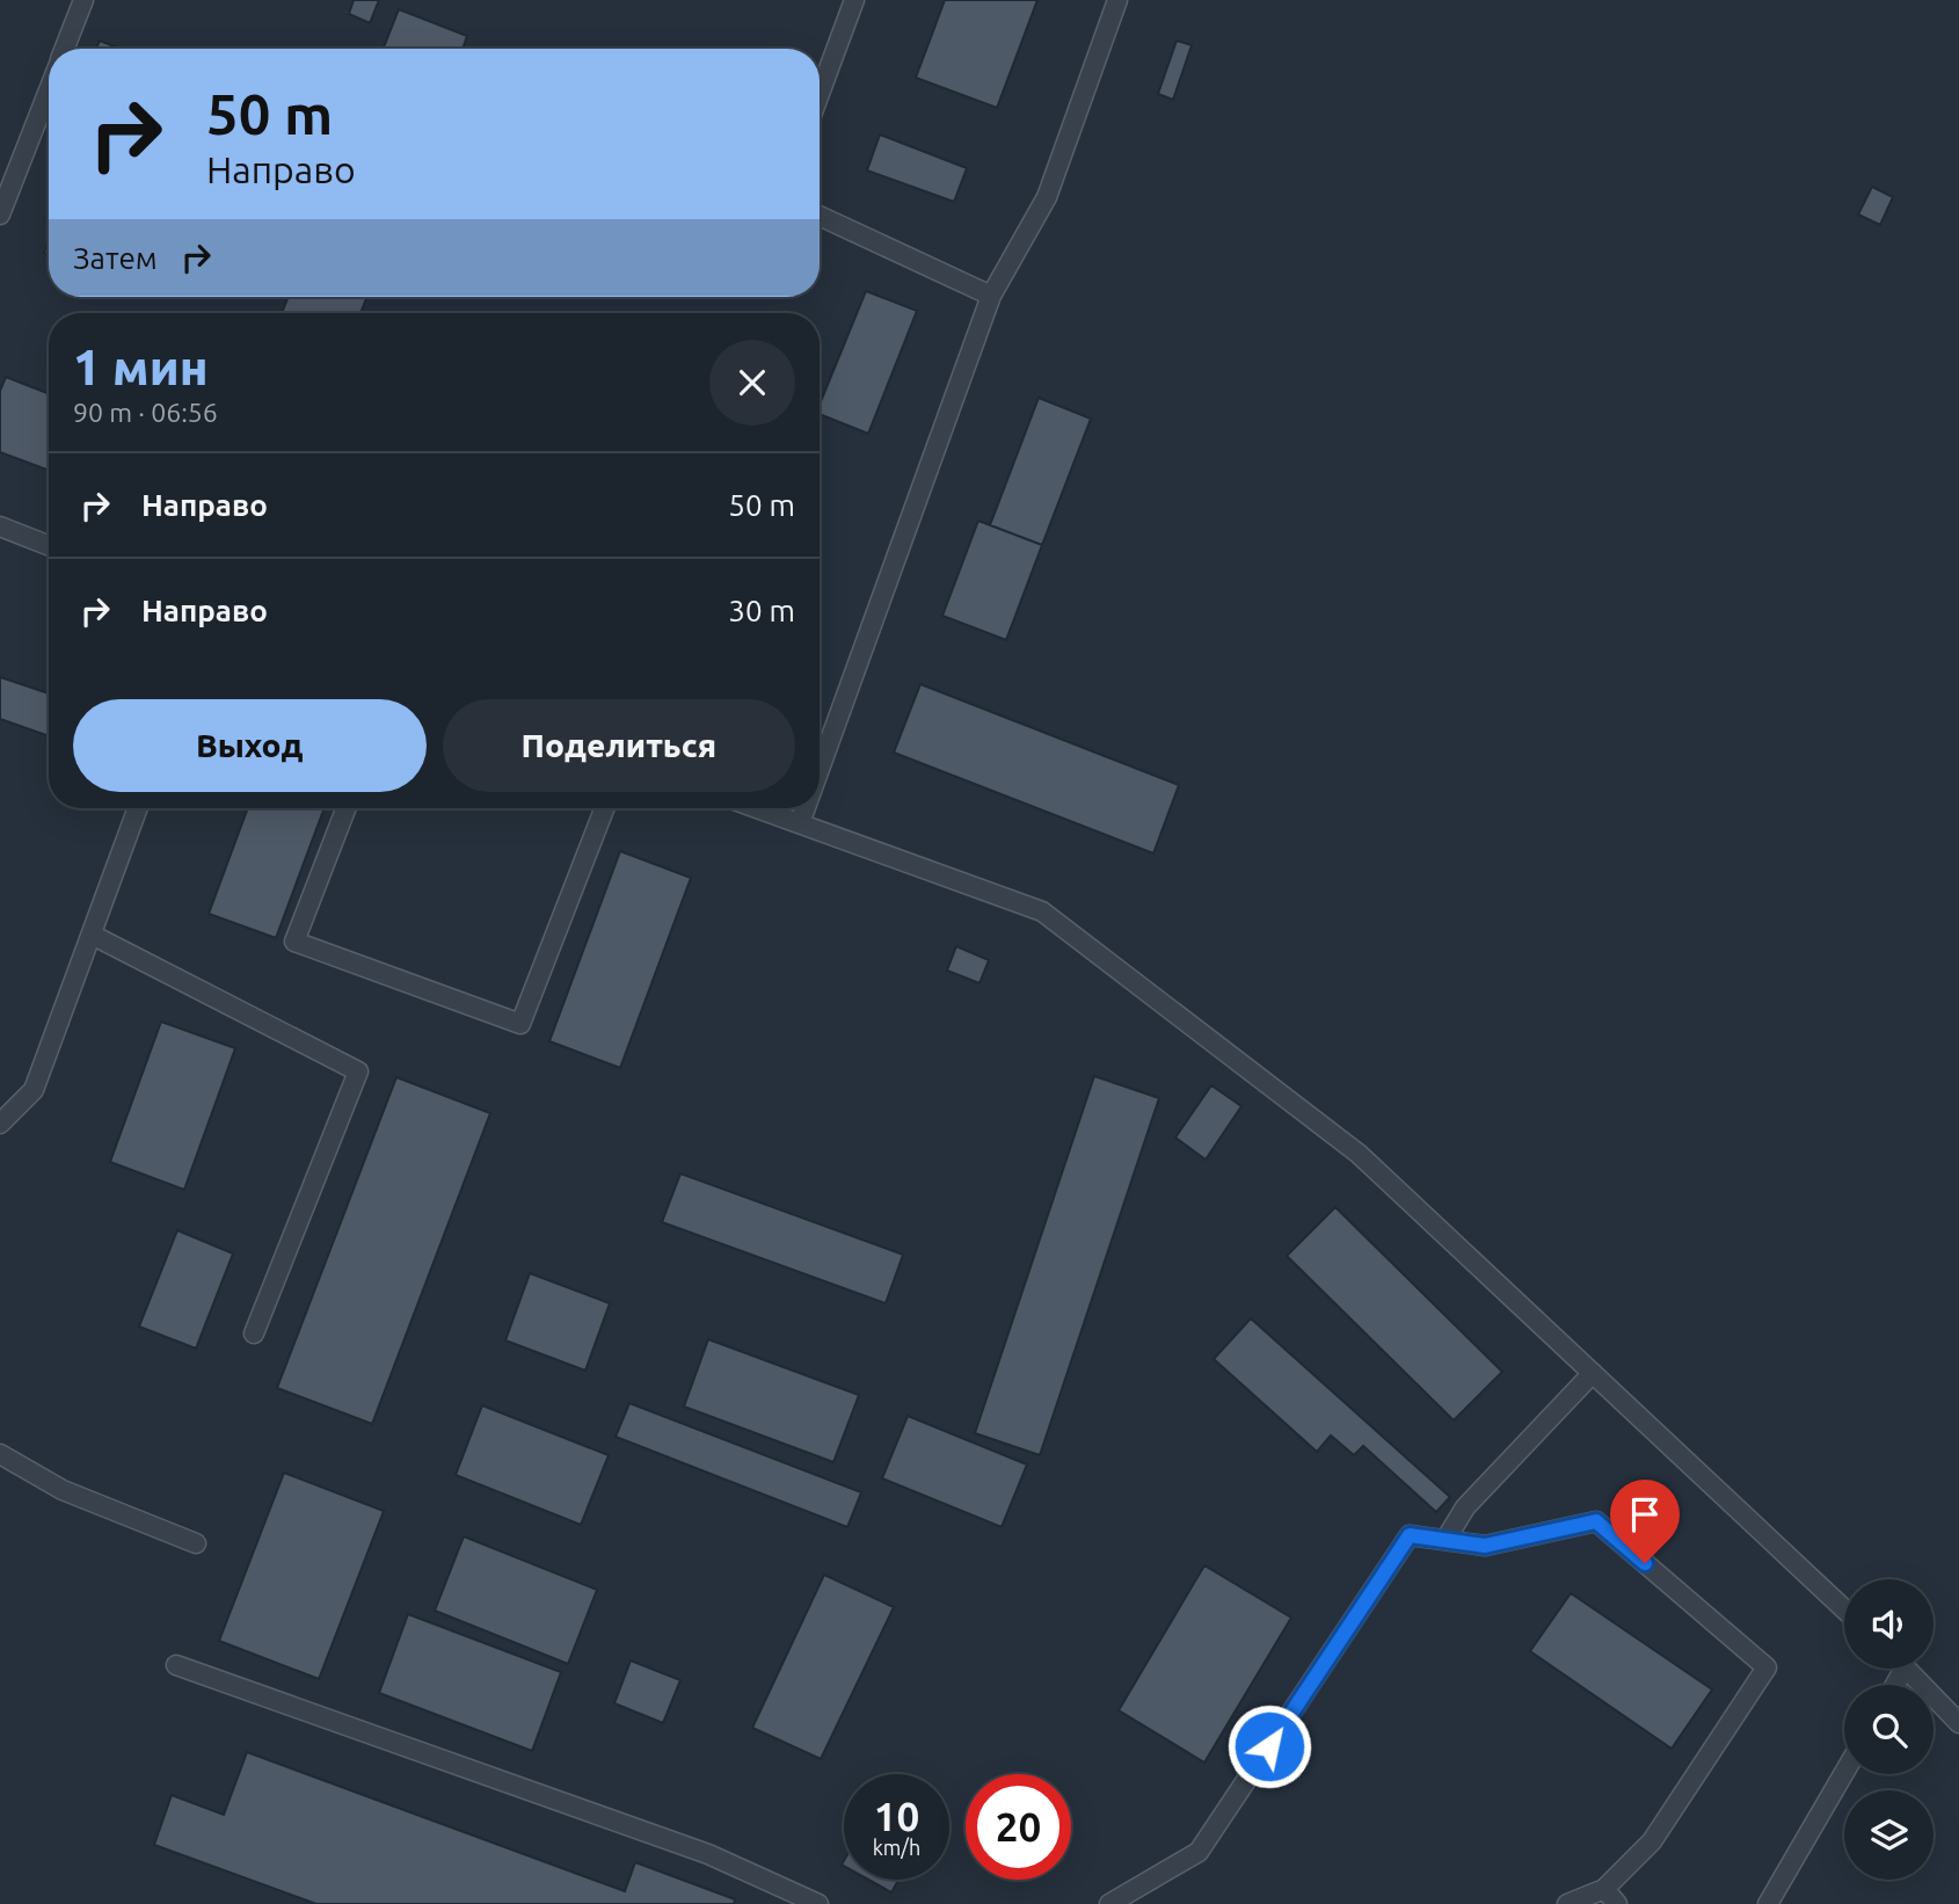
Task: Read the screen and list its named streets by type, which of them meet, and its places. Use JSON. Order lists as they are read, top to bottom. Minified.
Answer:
{"page":{"turn":["50 m","Направо"],"then":"Затем","heading":["1 мин","90 m · 06:56"],"list":[{"name":"Направо","value":"50 m"},{"name":"Направо","value":"30 m"}],"buttons":["Выход","Поделиться"],"speed":"10 km/h","limit":"20"}}
